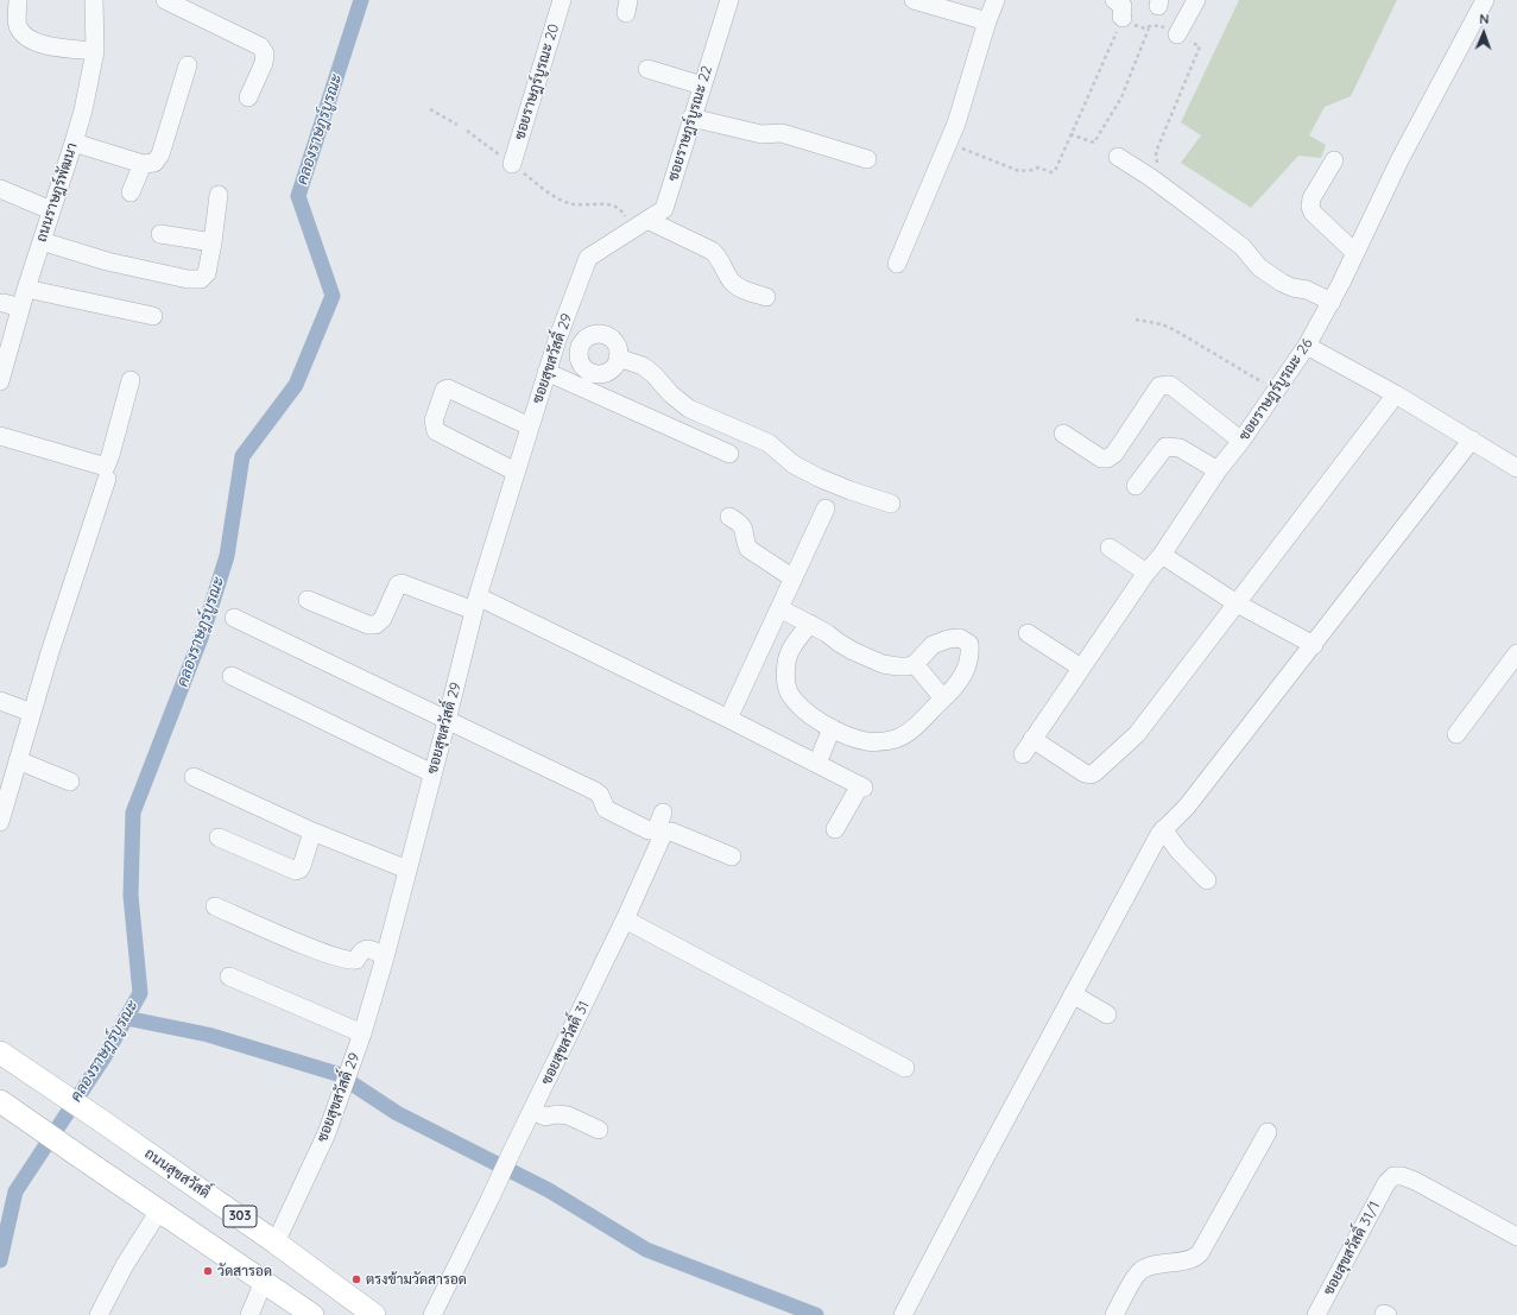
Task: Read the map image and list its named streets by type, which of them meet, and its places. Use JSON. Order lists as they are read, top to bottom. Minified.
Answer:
{"streets":{"main road":["ถนนสุขสวัสดิ์","303"],"street":["ซอยราษฎร์บูรณะ 20","ซอยราษฎร์บูรณะ 22","ถนนราษฎร์พัฒนา","ซอยสุขสวัสดิ์ 29","ซอยราษฎร์บูรณะ 26","ซอยสุขสวัสดิ์ 31","ซอยสุขสวัสดิ์ 31/1"]},"crossings":[["ซอยราษฎร์บูรณะ 22","ซอยสุขสวัสดิ์ 29"],["ซอยสุขสวัสดิ์ 29","ถนนสุขสวัสดิ์"]],"water":["คลองราษฎร์บูรณะ"],"places":["วัดสารอด","ตรงข้ามวัดสารอด"],"north":"top"}
